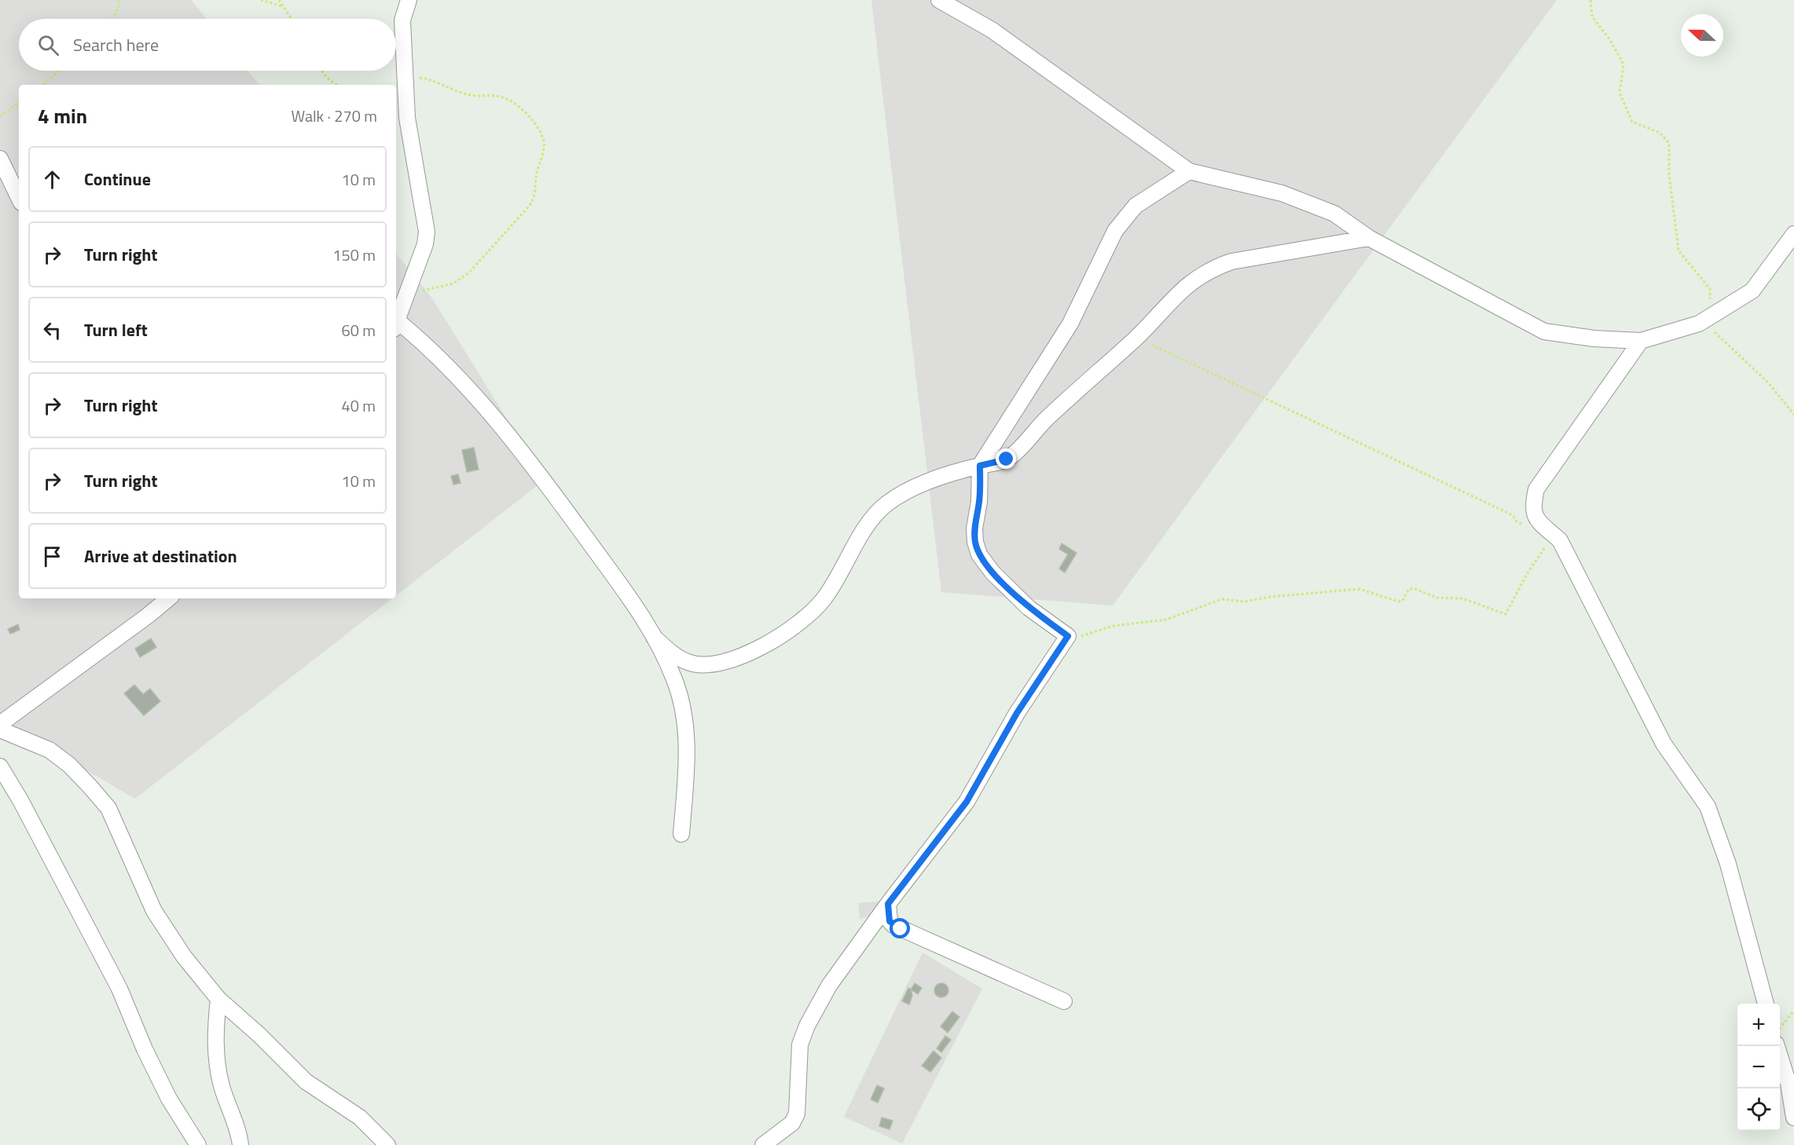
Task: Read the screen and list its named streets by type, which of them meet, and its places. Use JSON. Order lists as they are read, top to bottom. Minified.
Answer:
{"north":"left","page":{"search":"Search here","heading":["4 min","Walk · 270 m"],"list":[["Continue","10 m"],["Turn right","150 m"],["Turn left","60 m"],["Turn right","40 m"],["Turn right","10 m"],"Arrive at destination"],"map_buttons":["+","−"]}}
